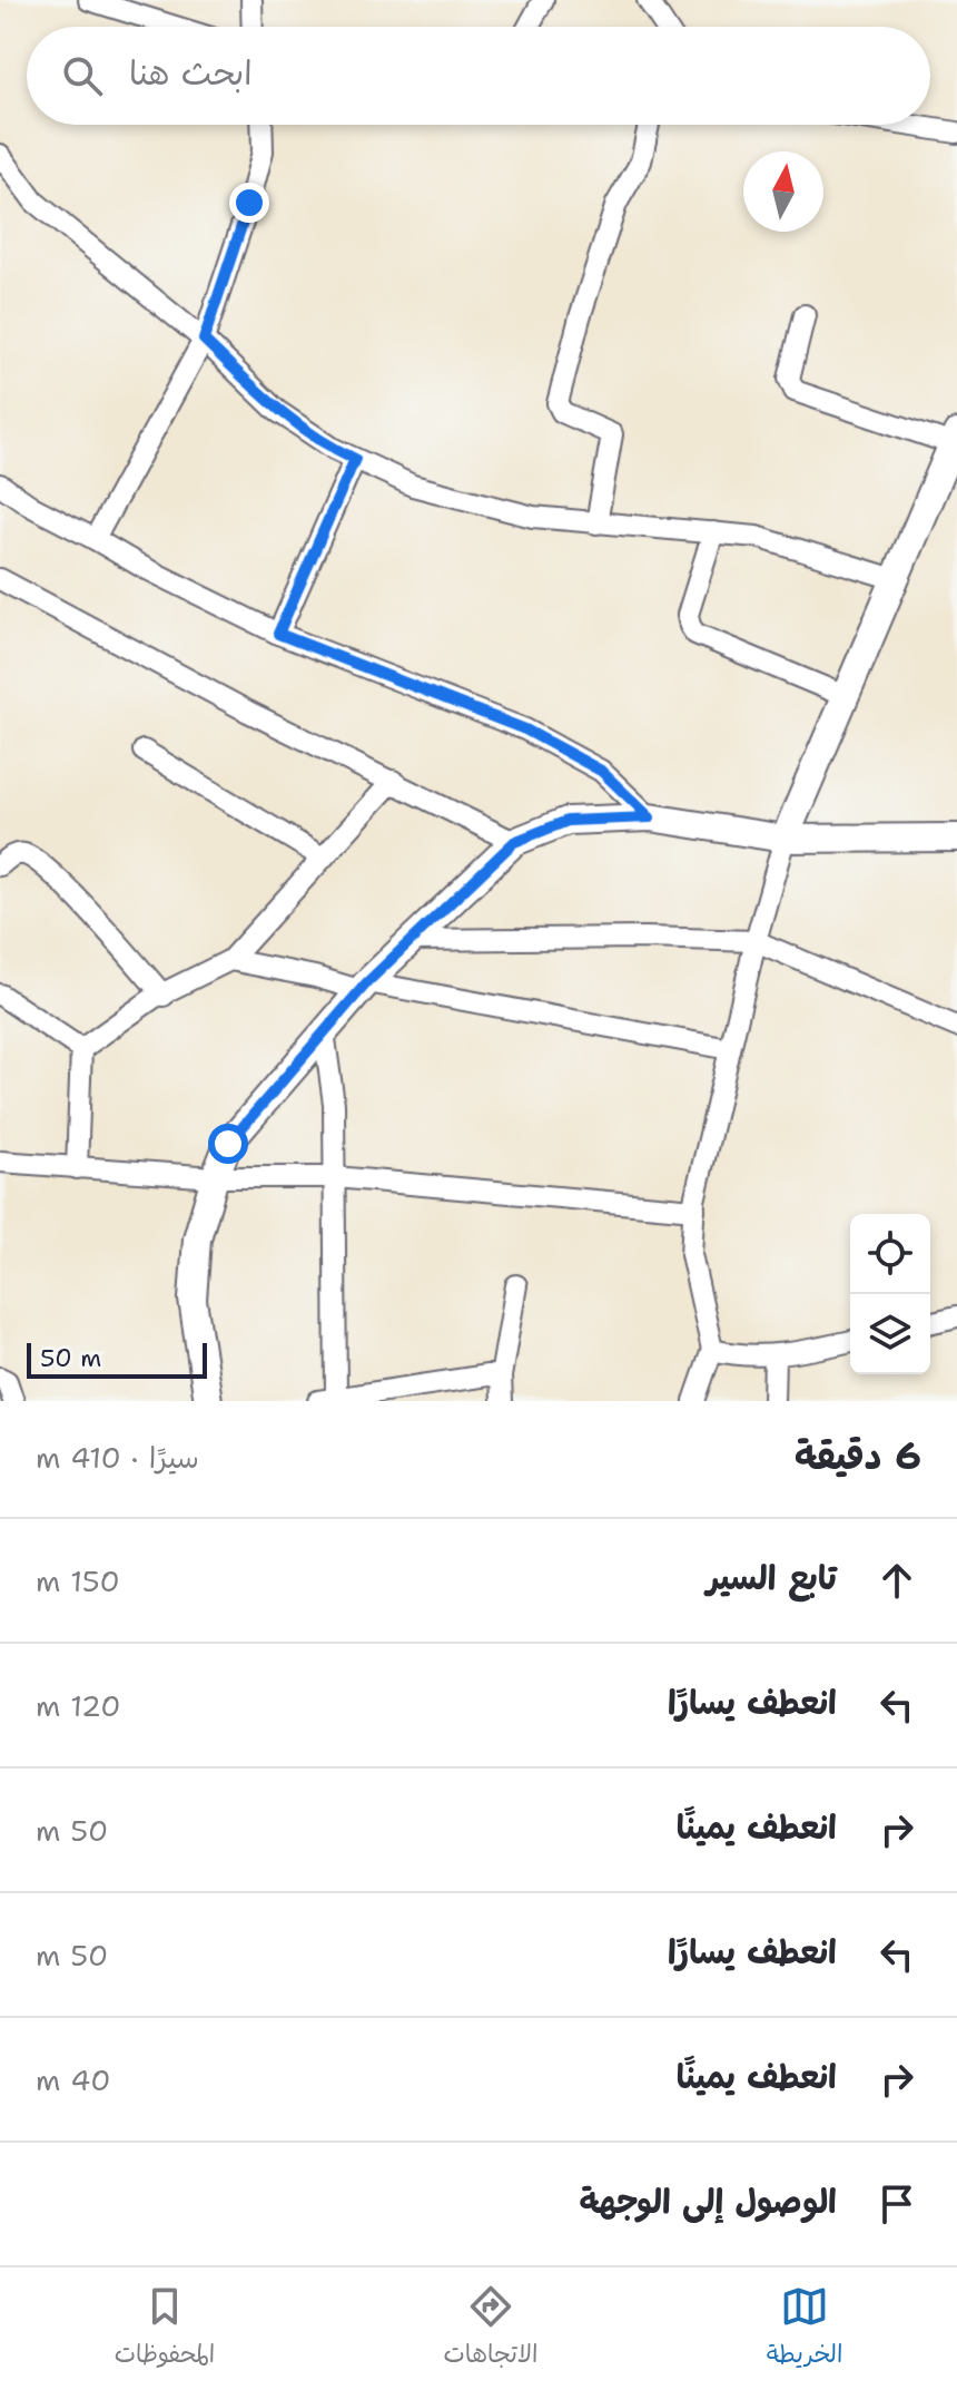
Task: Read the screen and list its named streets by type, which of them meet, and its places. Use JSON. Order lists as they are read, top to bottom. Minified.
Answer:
{"scale_bar":"50 m","north":"top","page":{"search":"ابحث هنا","scale":"50 m","heading":["6 دقيقة","سيرًا · 410 m"],"list":[["تابع السير","150 m"],["انعطف يسارًا","120 m"],["انعطف يمينًا","50 m"],["انعطف يسارًا","50 m"],["انعطف يمينًا","40 m"],"الوصول إلى الوجهة"],"nav":["الخريطة","الاتجاهات","المحفوظات"]}}
